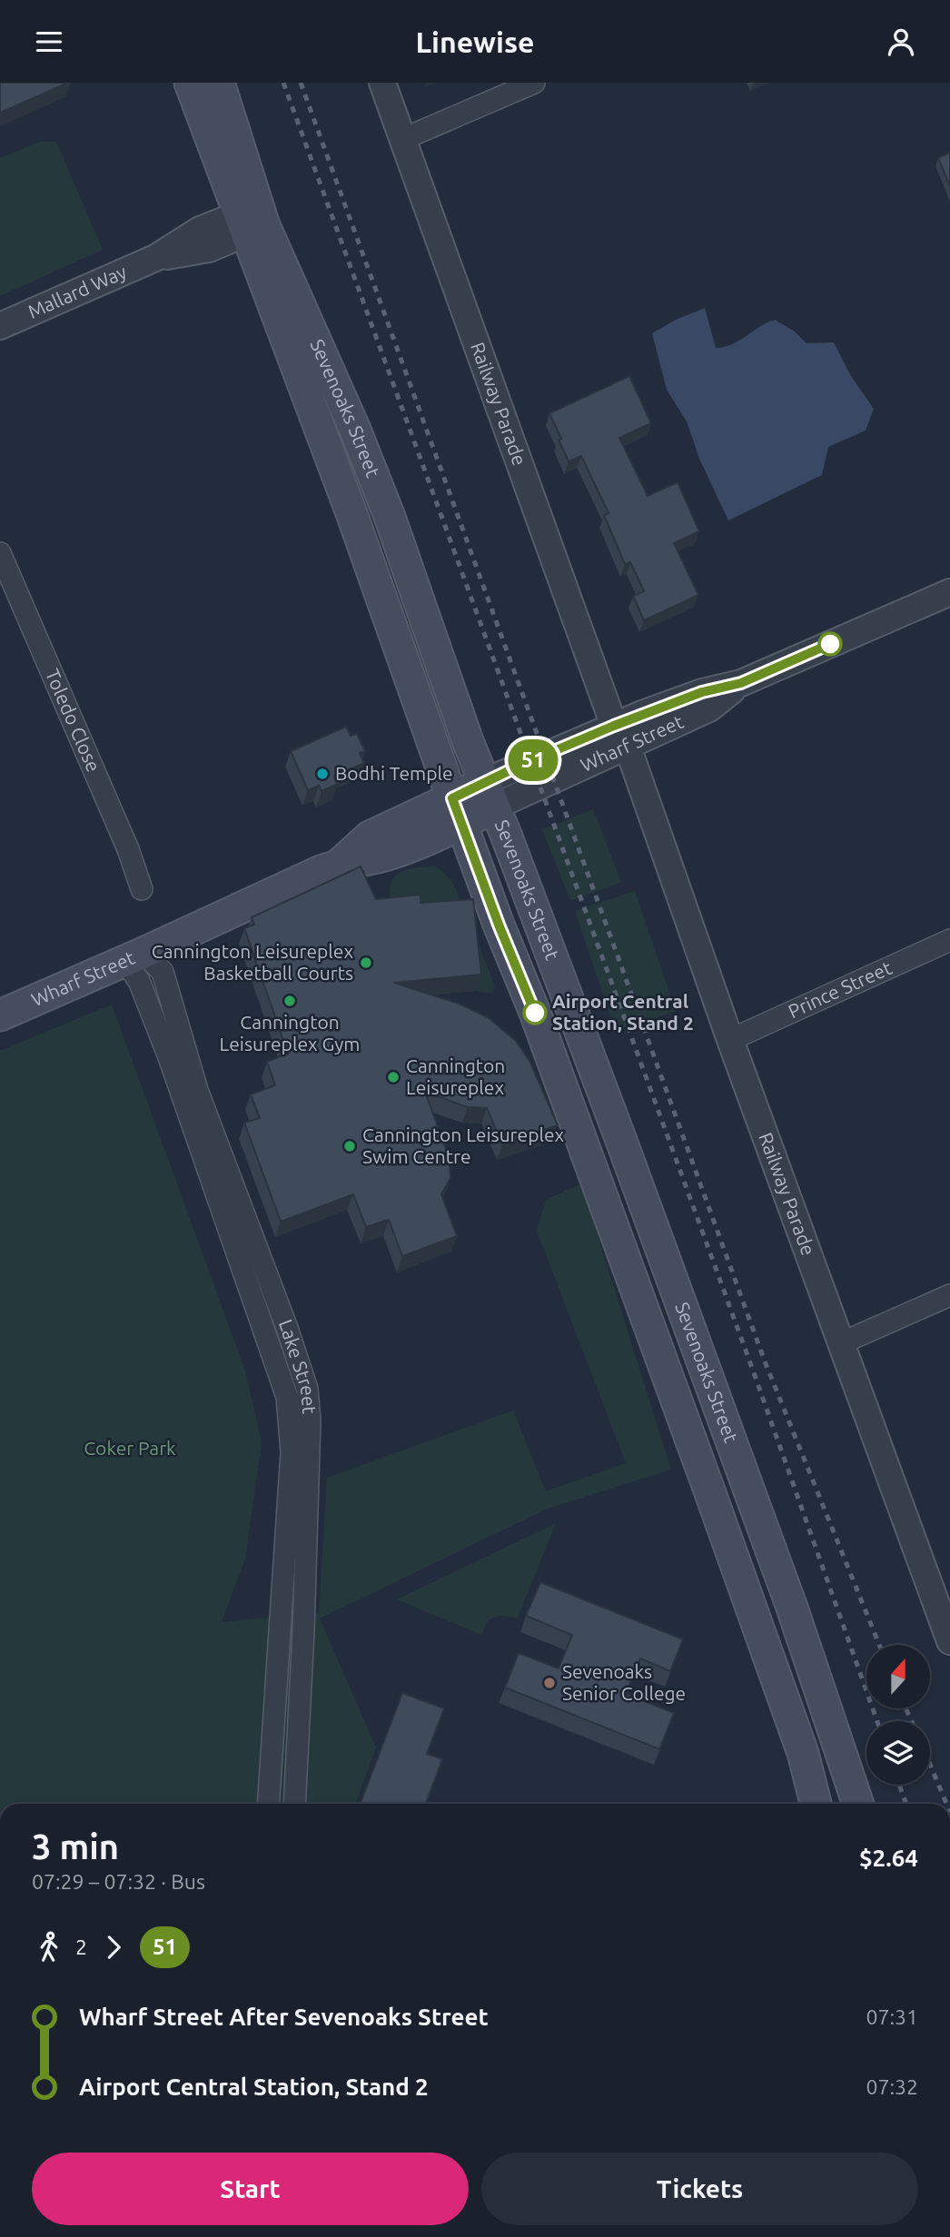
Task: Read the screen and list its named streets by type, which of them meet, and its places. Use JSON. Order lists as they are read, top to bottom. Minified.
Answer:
{"streets":{"main road":["Sevenoaks Street","Wharf Street"],"street":["Mallard Way","Railway Parade","Toledo Close","Prince Street","Lake Street"]},"crossings":[["Mallard Way","Sevenoaks Street"],["Railway Parade","Wharf Street"],["Railway Parade","Prince Street"],["Sevenoaks Street","Wharf Street"],["Wharf Street","Lake Street"]],"parks":["Coker Park"],"places":["Bodhi Temple","Cannington Leisureplex Basketball Courts","Cannington Leisureplex Gym","Airport Central Station, Stand 2","Cannington Leisureplex","Cannington Leisureplex Swim Centre","Sevenoaks Senior College"],"lines":["bus line 51"],"north":"top","page":{"header":"Linewise","on_map":"51","heading":["3 min","07:29 – 07:32 · Bus","$2.64"],"legs":["2","51"],"list":[{"name":"Wharf Street After Sevenoaks Street","value":"07:31"},{"name":"Airport Central Station, Stand 2","value":"07:32"}],"buttons":["Start","Tickets"]}}
